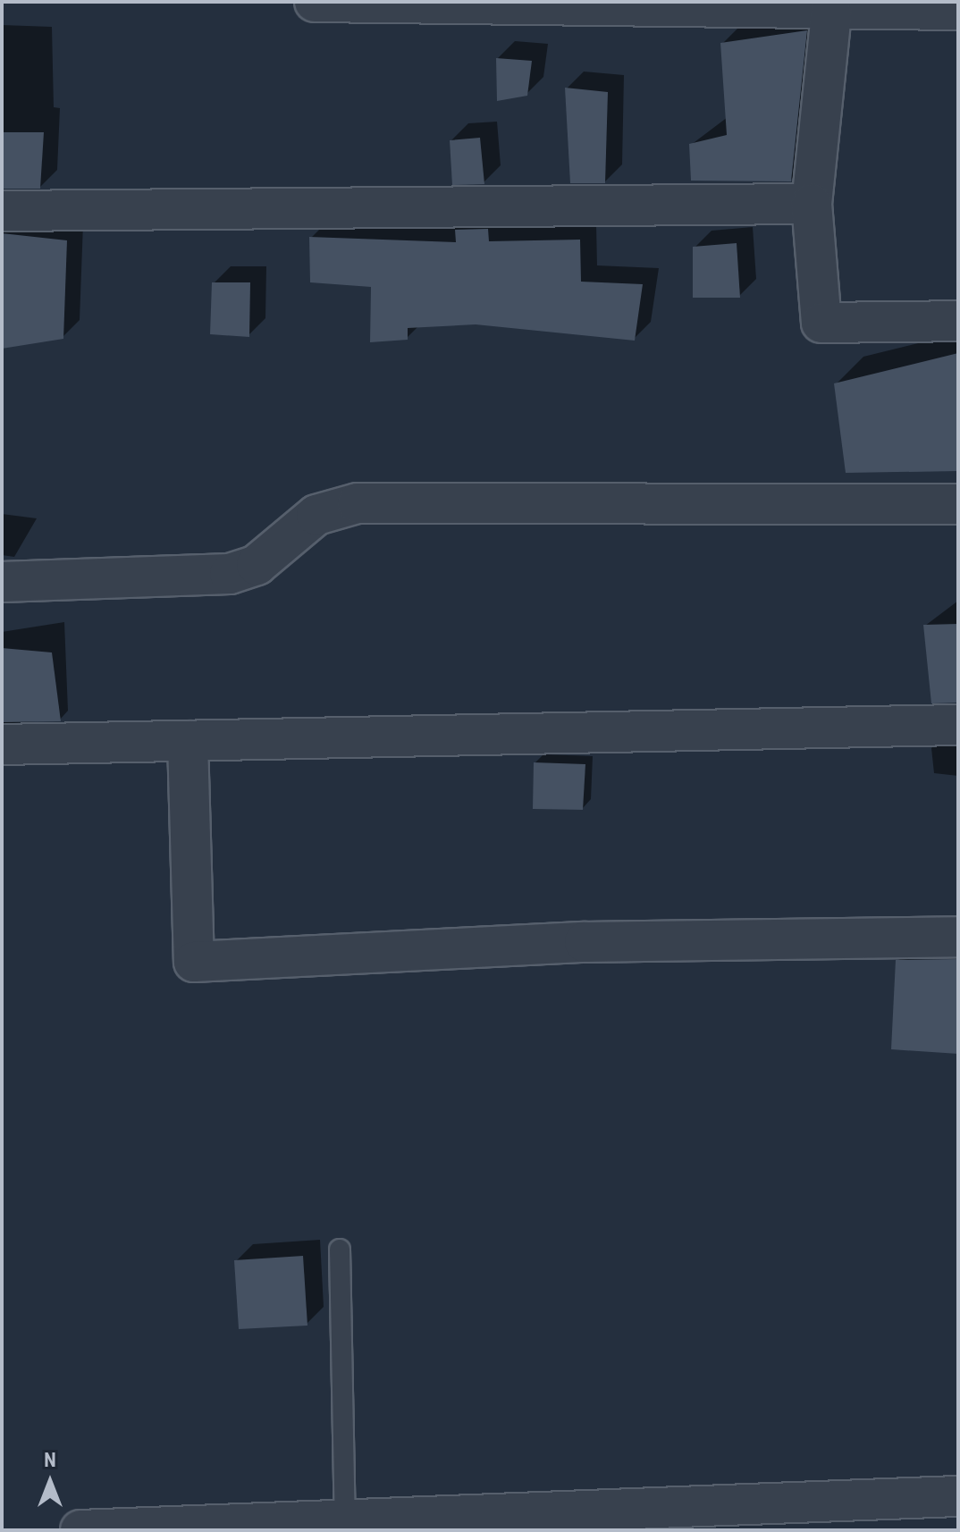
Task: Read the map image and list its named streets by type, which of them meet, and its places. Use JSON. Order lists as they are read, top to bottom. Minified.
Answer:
{"north":"top"}
